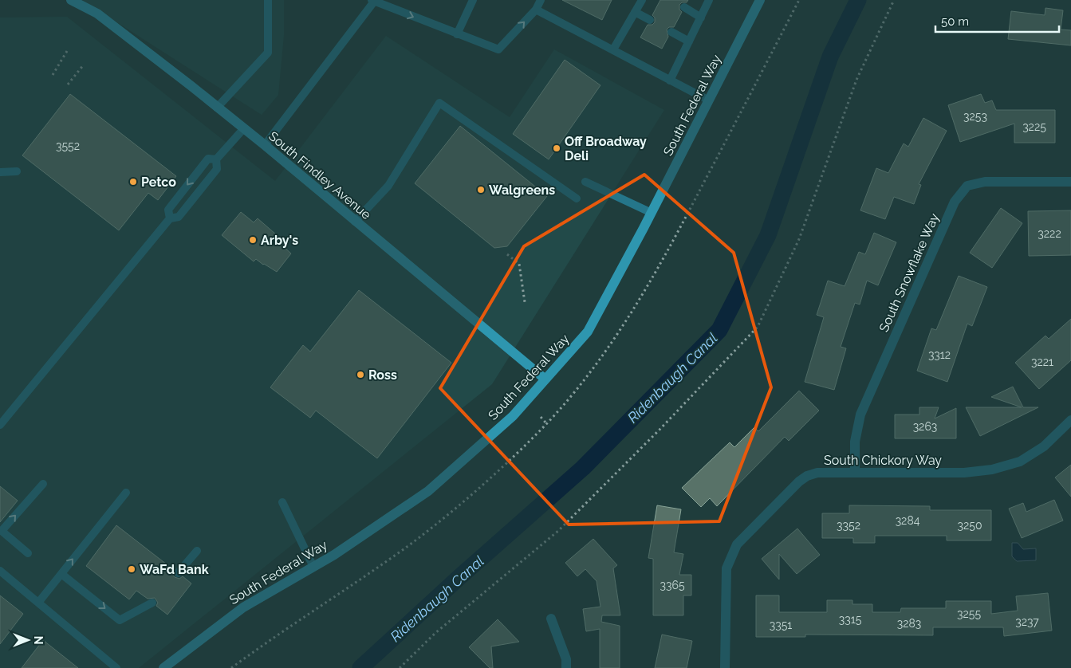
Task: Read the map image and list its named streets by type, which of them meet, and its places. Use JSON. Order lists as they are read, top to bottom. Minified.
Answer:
{"streets":{"main road":["South Federal Way","South Findley Avenue"],"street":["South Snowflake Way","South Chickory Way"]},"crossings":[["South Federal Way","South Findley Avenue"],["South Snowflake Way","South Chickory Way"]],"water":["Ridenbaugh Canal"],"places":["Off Broadway Deli","Petco","Walgreens","Arby's","Ross","WaFd Bank"],"house_numbers":["3253","3225","3552","3222","3312","3221","3263","3284","3352","3250","3365","3255","3315","3237","3283","3351"],"scale_bar":"50 m","north":"right"}
